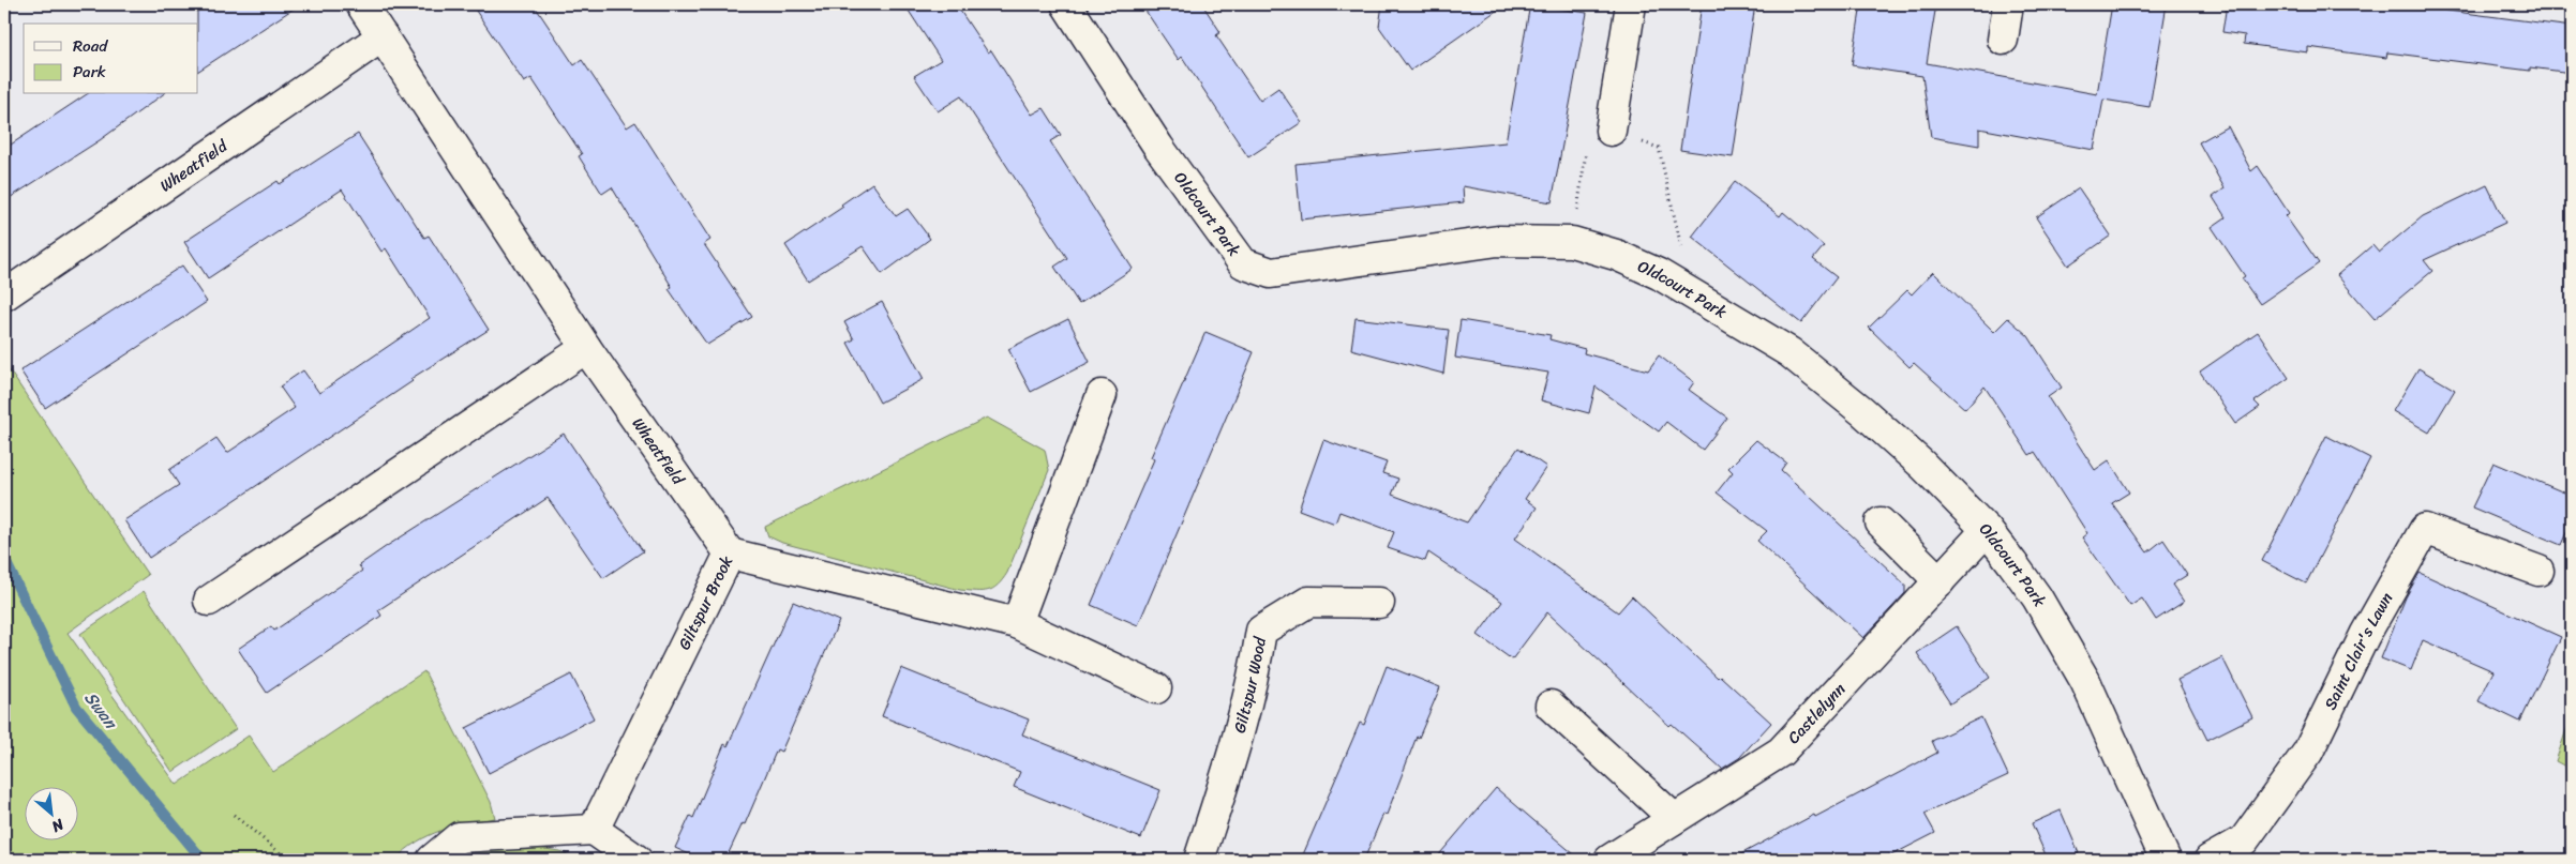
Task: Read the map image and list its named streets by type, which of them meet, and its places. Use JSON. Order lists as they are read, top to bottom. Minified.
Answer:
{"streets":{"street":["Wheatfield","Oldcourt Park","Giltspur Brook","Saint Clair's Lawn","Giltspur Wood","Castlelynn"]},"crossings":[["Wheatfield","Giltspur Brook"],["Oldcourt Park","Castlelynn"]],"water":["Swan"],"legend":["Road","Park"],"north":"bottom right"}
